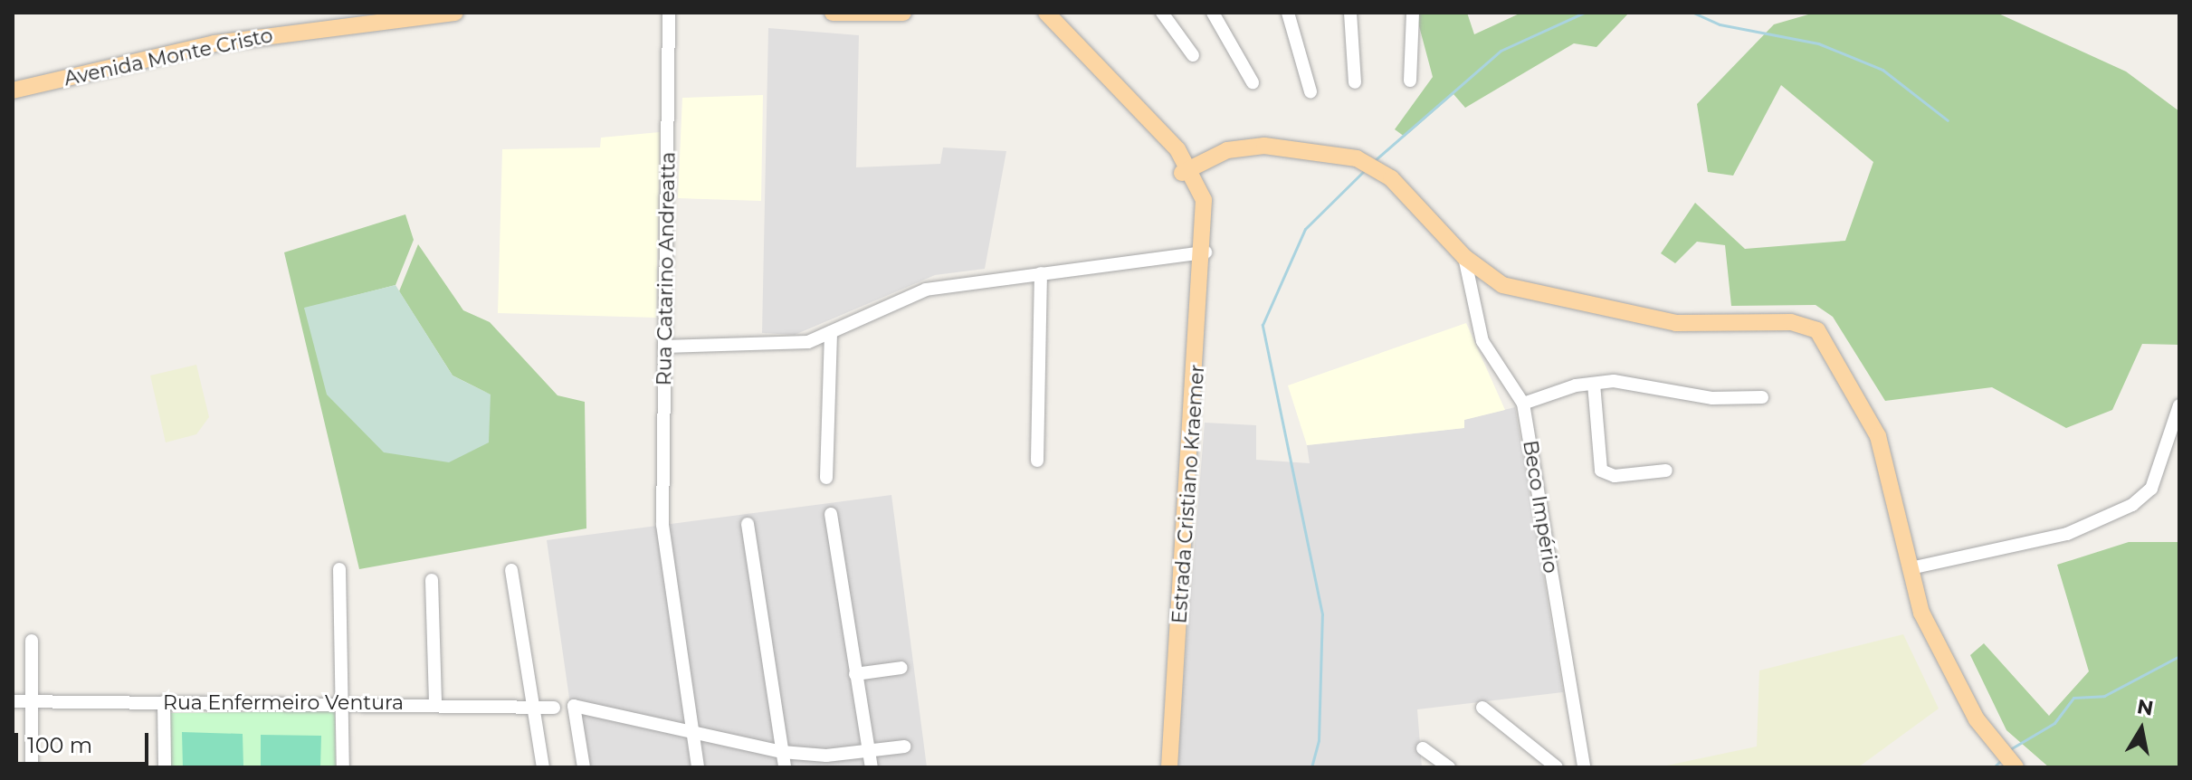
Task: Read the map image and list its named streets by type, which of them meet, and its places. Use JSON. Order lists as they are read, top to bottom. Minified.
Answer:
{"streets":{"main road":["Avenida Monte Cristo","Estrada Cristiano Kraemer"],"street":["Rua Catarino Andreatta","Beco Império","Rua Enfermeiro Ventura"]},"scale_bar":"100 m","north":"top"}
